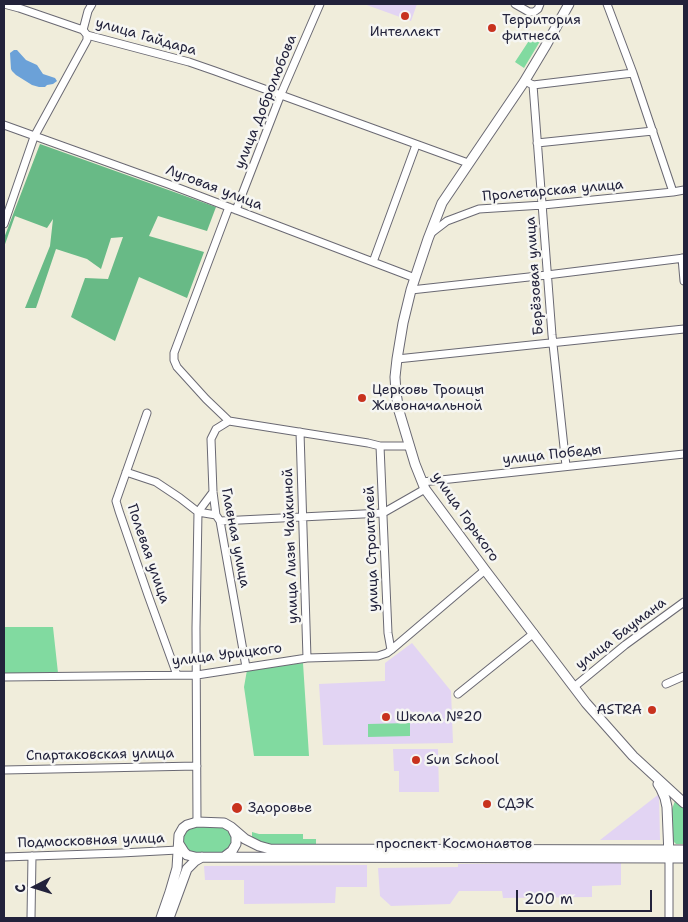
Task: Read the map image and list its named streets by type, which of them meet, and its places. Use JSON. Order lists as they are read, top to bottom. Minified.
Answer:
{"streets":{"main road":["улица Горького","проспект Космонавтов"],"street":["улица Гайдара","улица Добролюбова","Луговая улица","Пролетарская улица","Берёзовая улица","улица Победы","Главная улица","улица Лизы Чайкиной","улица Строителей","Полевая улица","улица Баумана","улица Урицкого","Спартаковская улица","Подмосковная улица"]},"crossings":[["улица Гайдара","улица Добролюбова"],["улица Гайдара","улица Горького"],["улица Добролюбова","Луговая улица"],["Луговая улица","улица Горького"],["Пролетарская улица","Берёзовая улица"],["Пролетарская улица","улица Горького"],["Берёзовая улица","улица Победы"],["Берёзовая улица","улица Горького"],["улица Победы","улица Горького"],["улица Горького","улица Баумана"],["Главная улица","улица Урицкого"],["улица Лизы Чайкиной","улица Урицкого"],["улица Строителей","улица Урицкого"],["Полевая улица","улица Урицкого"],["Подмосковная улица","проспект Космонавтов"]],"places":["Интеллект","Территория фитнеса","Церковь Троицы Живоначальной","ASTRA","Школа №20","Sun School","СДЭК","Здоровье"],"scale_bar":"200 m","north":"left"}
